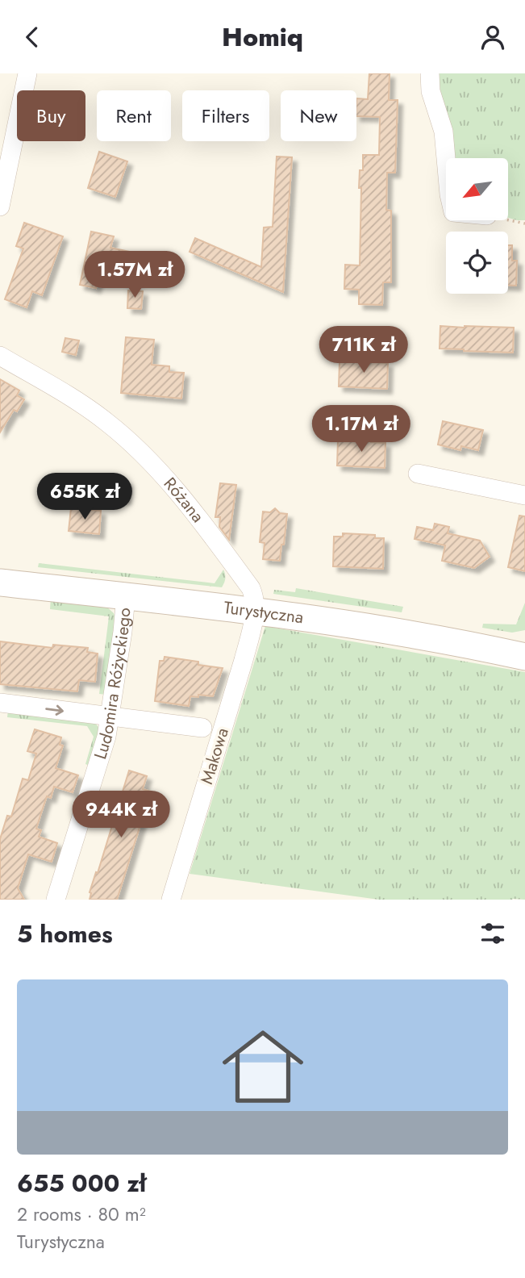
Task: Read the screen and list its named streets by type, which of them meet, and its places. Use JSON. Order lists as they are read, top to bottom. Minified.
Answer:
{"streets":{"street":["Różana","Turystyczna","Ludomira Różyckiego","Makowa"]},"crossings":[["Różana","Turystyczna"],["Różana","Makowa"],["Turystyczna","Ludomira Różyckiego"],["Turystyczna","Makowa"]],"north":"bottom left","page":{"header":"Homiq","chip":["Buy","Rent","Filters","New"],"price":["1.57M zł","711K zł","1.17M zł","655K zł","944K zł"],"heading":"5 homes","list":[{"name":"655 000 zł","note":"2 rooms · 80 m² · Turystyczna"}]}}
